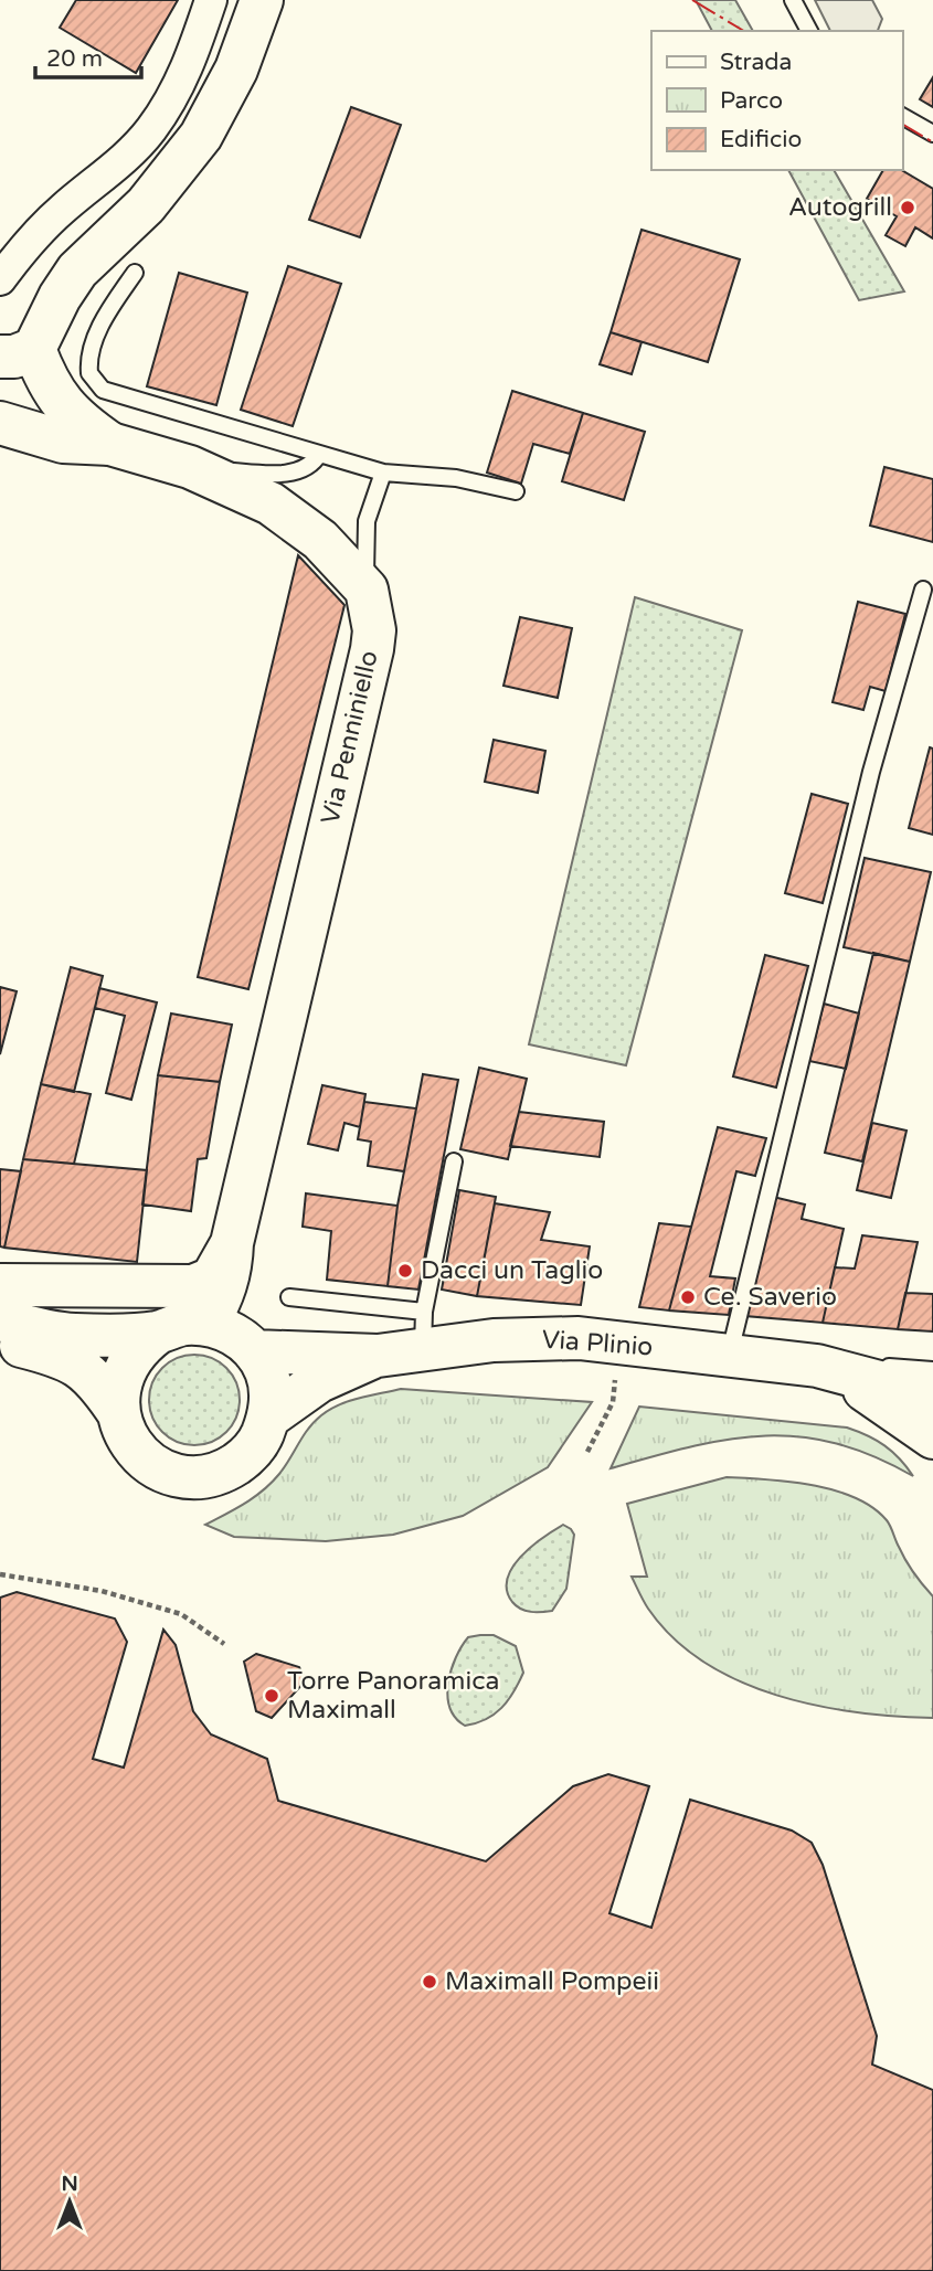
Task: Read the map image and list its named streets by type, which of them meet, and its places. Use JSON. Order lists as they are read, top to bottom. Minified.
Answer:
{"streets":{"main road":["Via Penniniello","Via Plinio"]},"crossings":[["Via Penniniello","Via Plinio"]],"places":["Autogrill","Dacci un Taglio","Ce. Saverio","Torre Panoramica Maximall","Maximall Pompeii"],"legend":["Strada","Parco","Edificio"],"scale_bar":"20 m","north":"top"}
